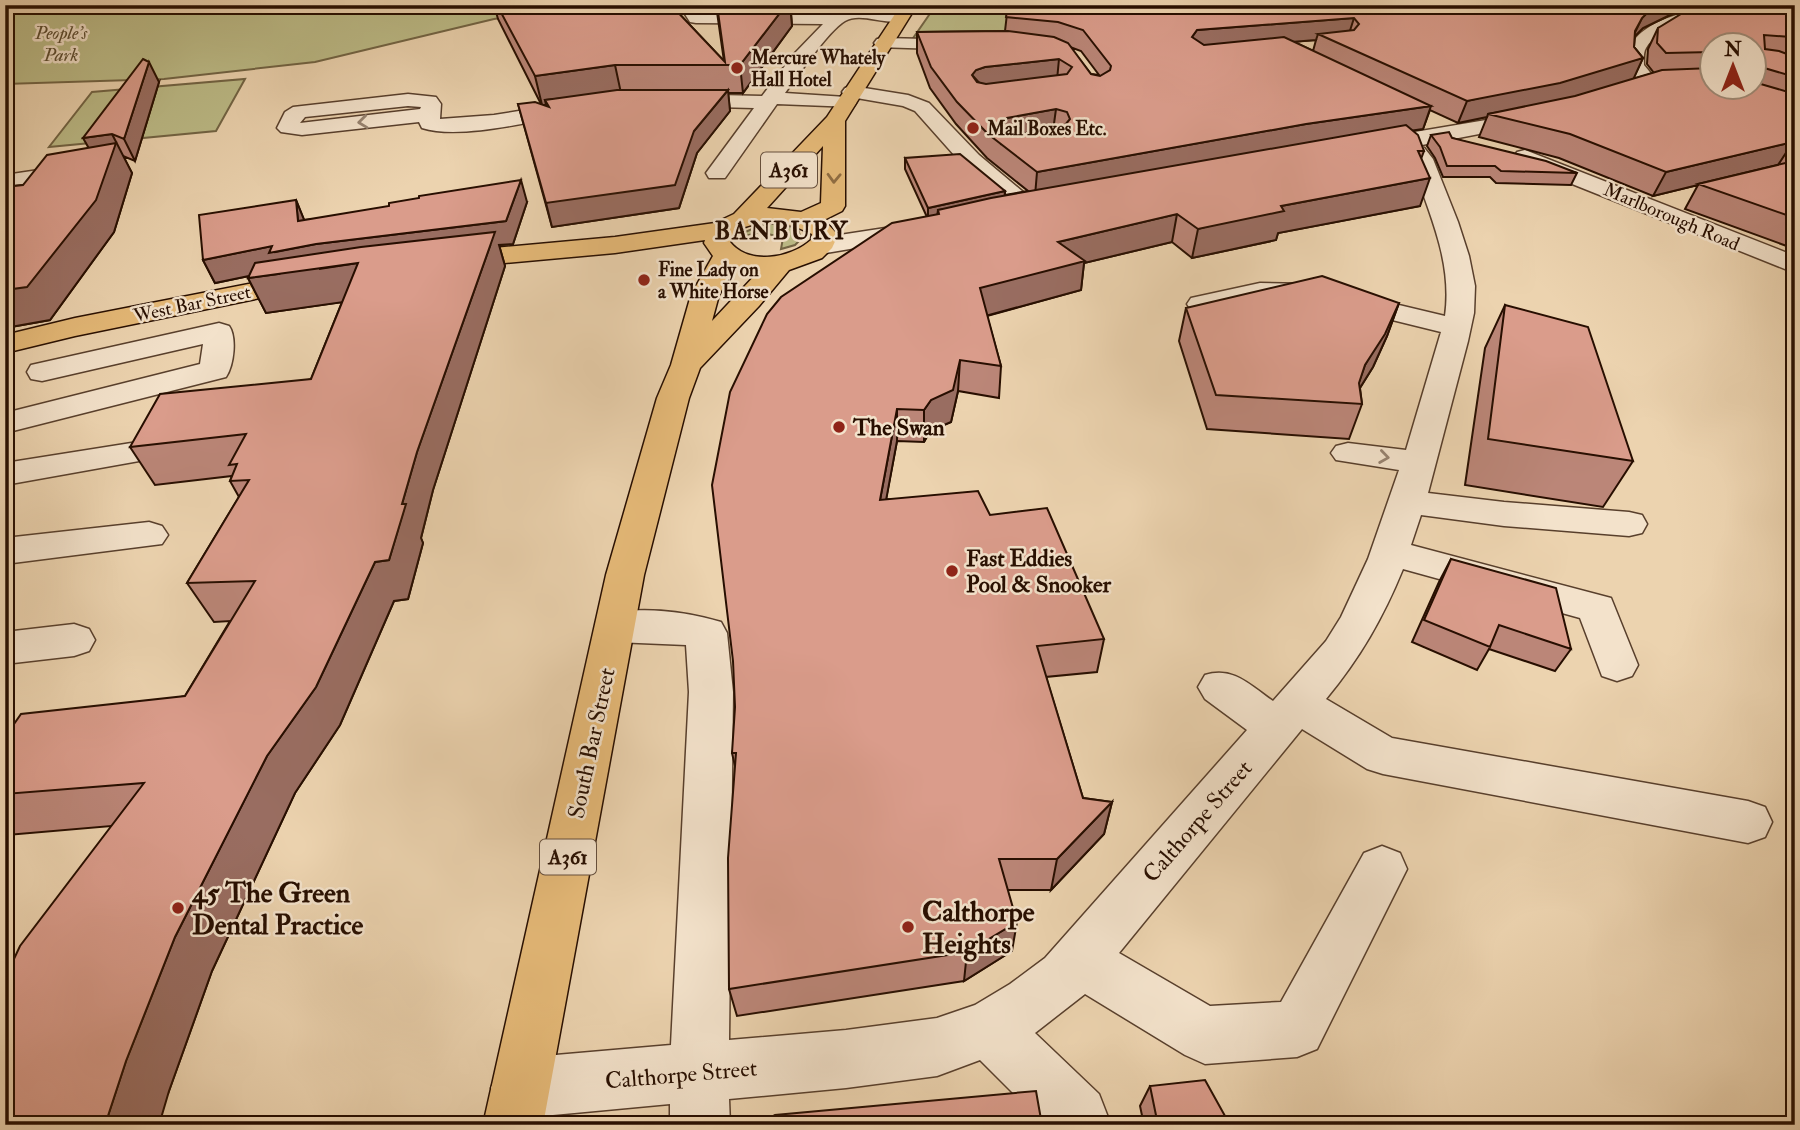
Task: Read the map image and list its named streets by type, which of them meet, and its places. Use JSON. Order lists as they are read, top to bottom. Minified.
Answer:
{"streets":{"main road":["A361","West Bar Street","South Bar Street"],"street":["Marlborough Road","Calthorpe Street"]},"crossings":[["A361","South Bar Street"],["Marlborough Road","Calthorpe Street"],["South Bar Street","Calthorpe Street"]],"districts":["BANBURY"],"parks":["People's Park"],"places":["Mercure Whately Hall Hotel","Mail Boxes Etc.","Fine Lady on a White Horse","The Swan","Fast Eddies Pool & Snooker","45 The Green Dental Practice","Calthorpe Heights"],"north":"top"}
